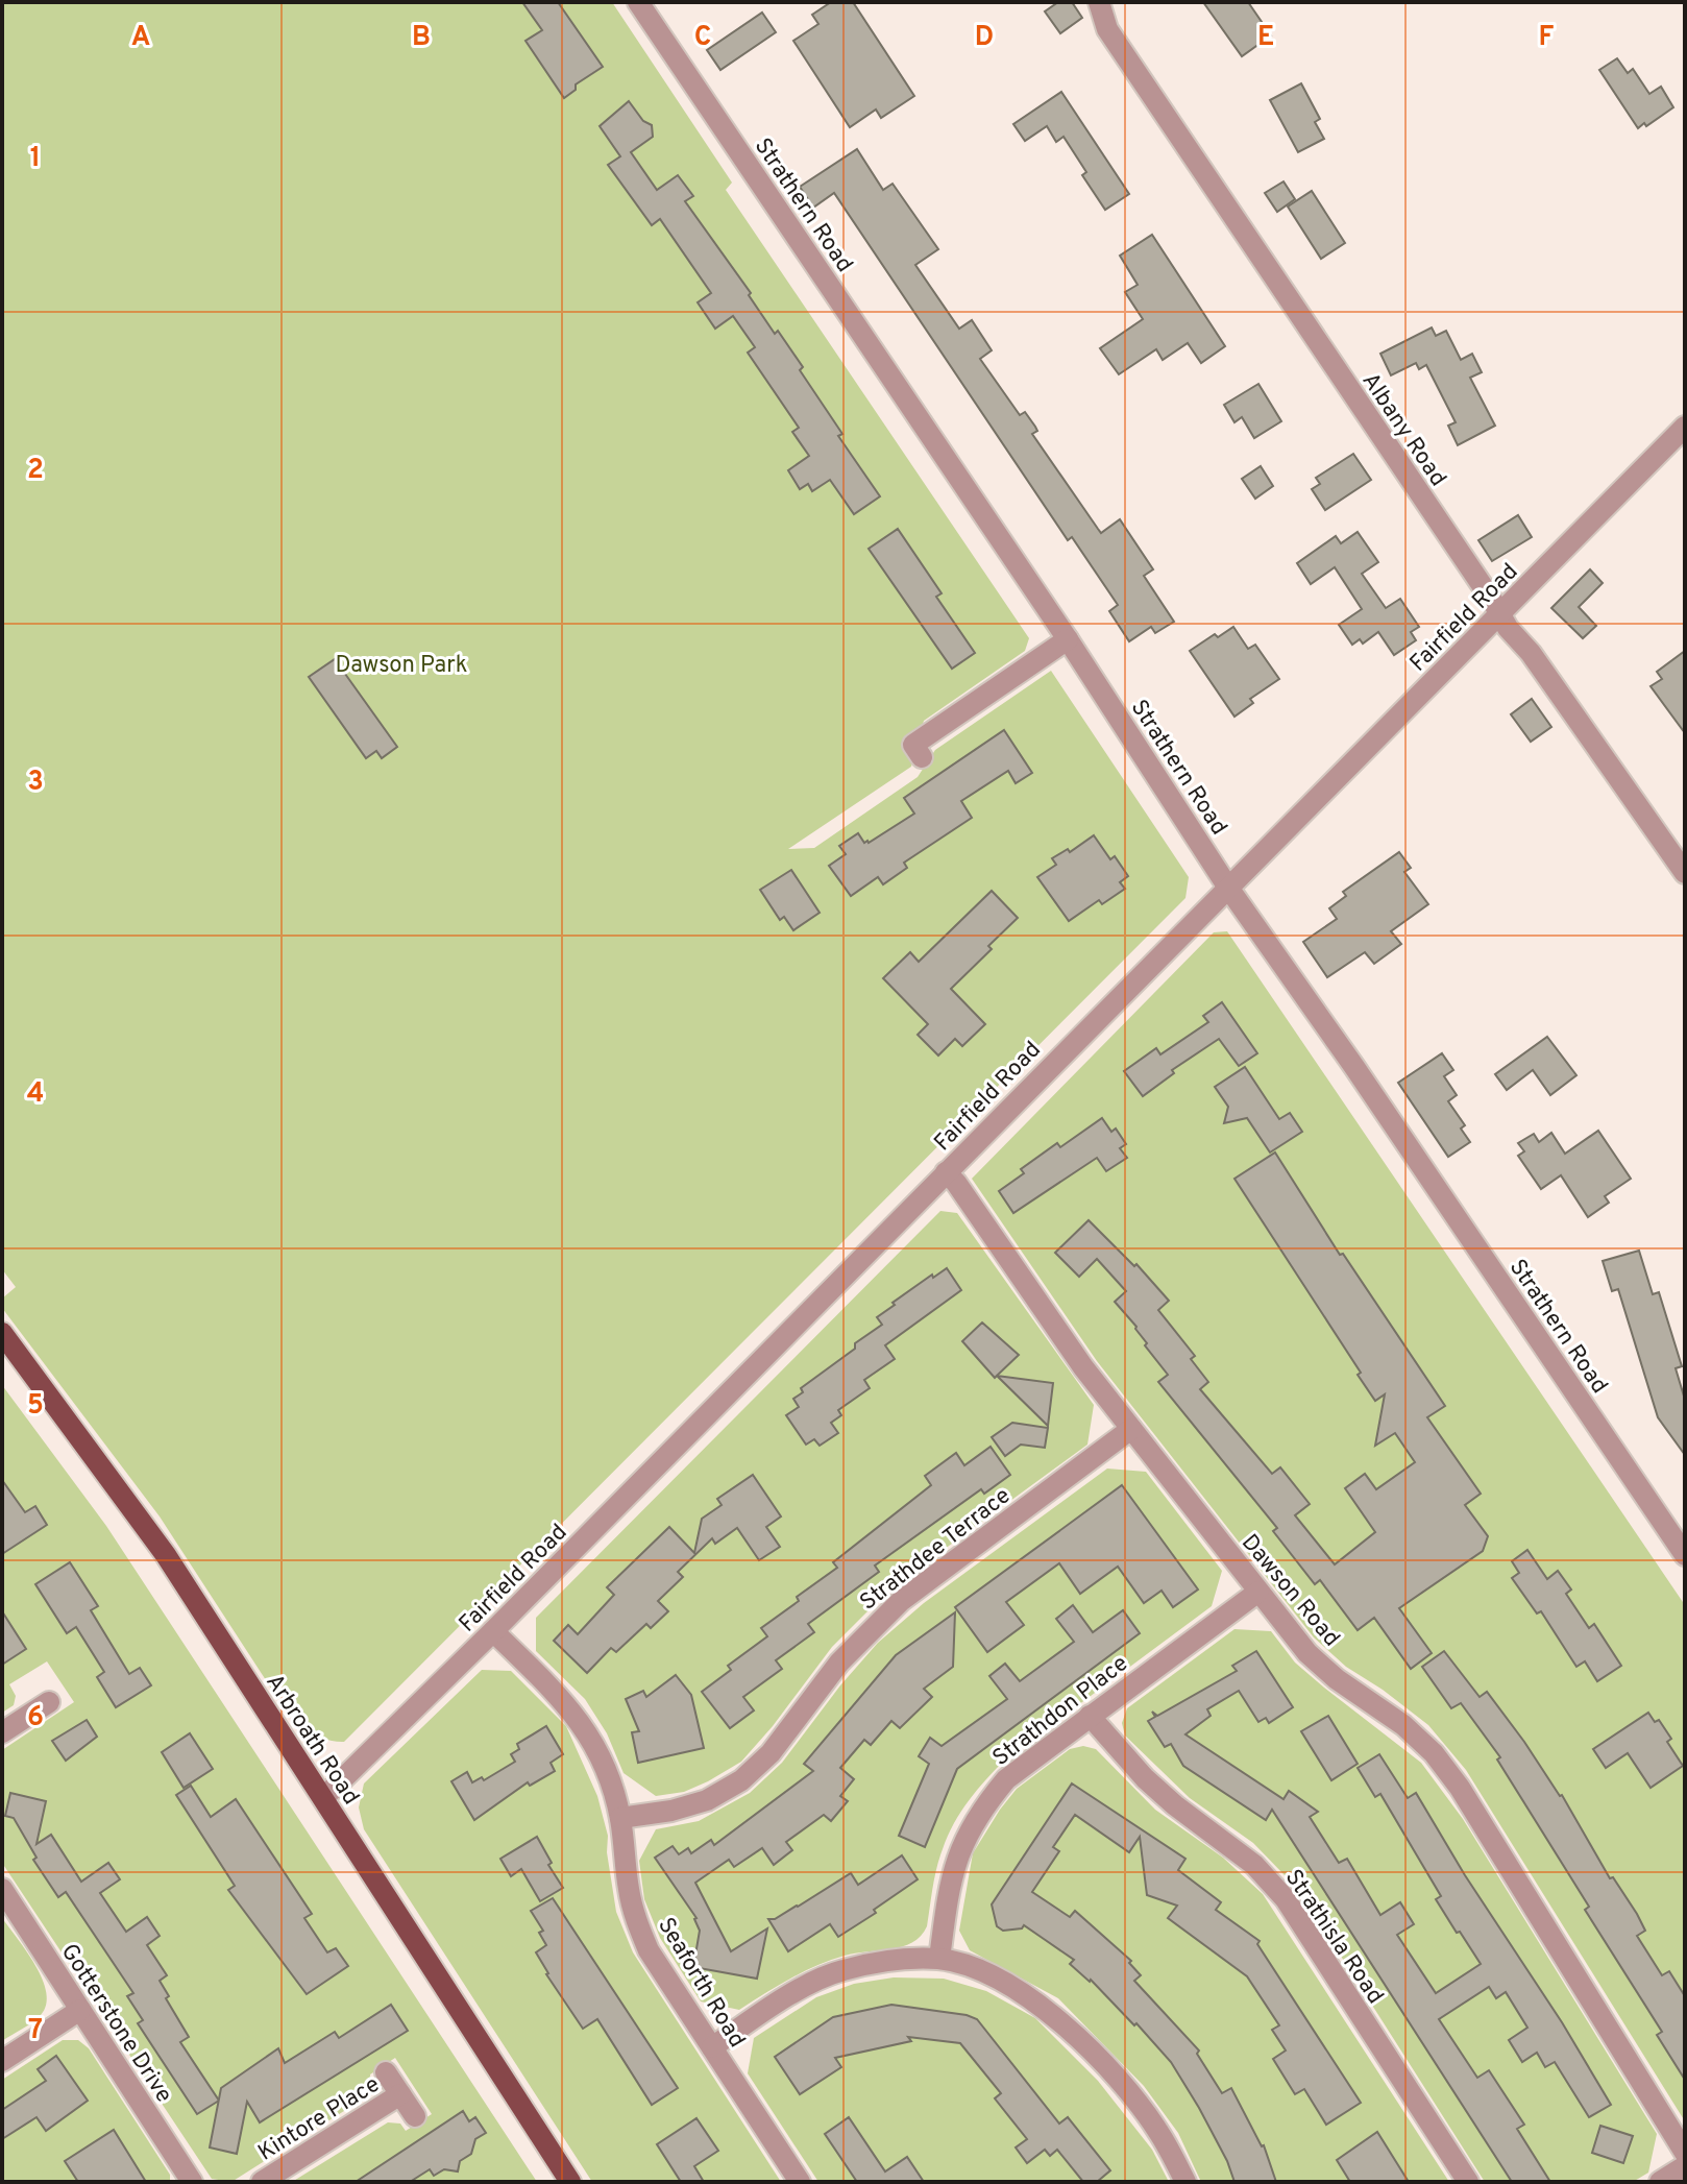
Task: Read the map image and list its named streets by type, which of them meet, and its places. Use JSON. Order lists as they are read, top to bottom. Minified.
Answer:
{"streets":{"main road":["Arbroath Road"],"street":["Strathern Road","Albany Road","Fairfield Road","Strathdee Terrace","Dawson Road","Strathdon Place","Strathisla Road","Seaforth Road","Gotterstone Drive","Kintore Place"]},"crossings":[["Strathern Road","Fairfield Road"],["Albany Road","Fairfield Road"],["Fairfield Road","Dawson Road"],["Fairfield Road","Arbroath Road"],["Fairfield Road","Seaforth Road"],["Strathdee Terrace","Dawson Road"],["Strathdee Terrace","Seaforth Road"],["Dawson Road","Strathdon Place"],["Strathdon Place","Strathisla Road"]],"parks":["Dawson Park"],"grid":{"columns":["A","B","C","D","E","F"],"rows":["1","2","3","4","5","6","7"]}}
